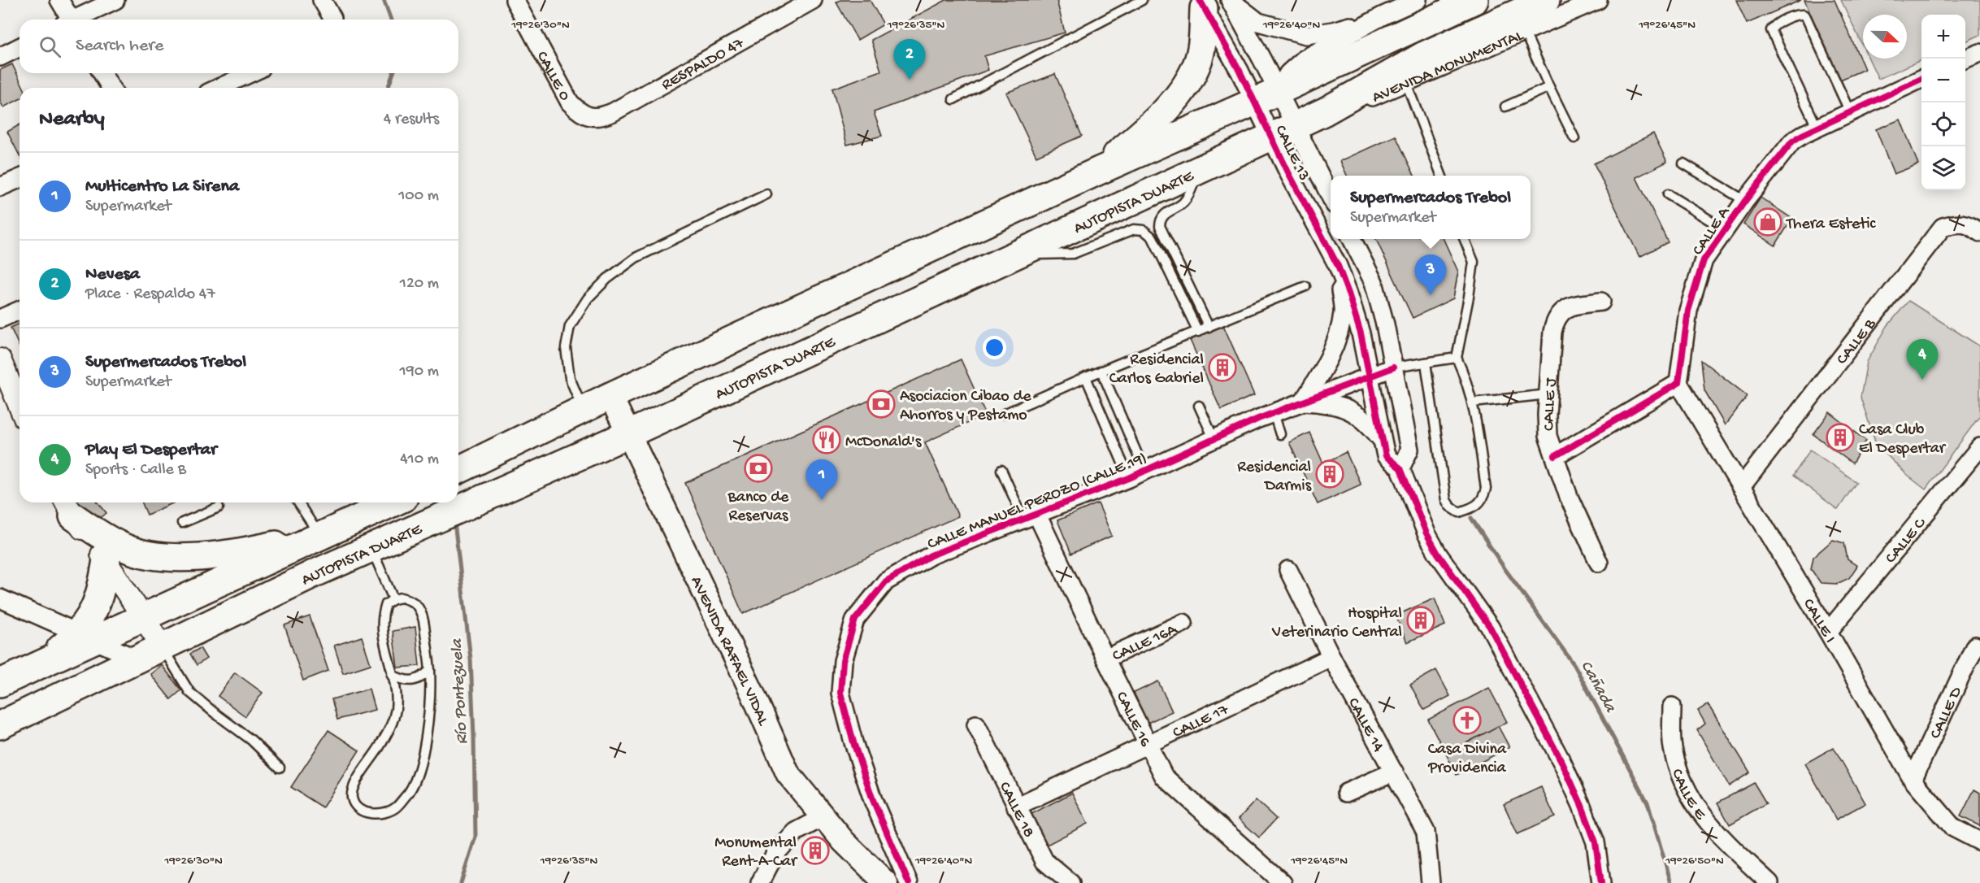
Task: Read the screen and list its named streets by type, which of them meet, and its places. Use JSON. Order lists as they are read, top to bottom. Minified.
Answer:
{"streets":{"highway":["AUTOPISTA DUARTE"],"main road":["AVENIDA RAFAEL VIDAL"],"street":["RESPALDO 47","AVENIDA MONUMENTAL","CALLE 0","CALLE 13","CALLE A","CALLE B","CALLE J","CALLE MANUEL PEROZO (CALLE 19)","CALLE C","CALLE I","CALLE 16A","CALLE D","CALLE 16","CALLE 17","CALLE 14","CALLE E","CALLE 18"]},"crossings":[["RESPALDO 47","CALLE 0"],["AVENIDA MONUMENTAL","CALLE 13"],["AVENIDA MONUMENTAL","AUTOPISTA DUARTE"],["CALLE 13","AUTOPISTA DUARTE"],["AUTOPISTA DUARTE","AVENIDA RAFAEL VIDAL"],["CALLE A","CALLE I"],["CALLE B","CALLE I"],["CALLE MANUEL PEROZO (CALLE 19)","CALLE 16"],["CALLE C","CALLE I"],["CALLE I","CALLE D"],["CALLE 16A","CALLE 16"],["CALLE 16","CALLE 17"],["CALLE 17","CALLE 14"],["CALLE 17","CALLE 18"]],"water":["Cañada","Río Pontezuela"],"places":{"shop":["Thera Estetic"],"building":["Residencial Carlos Gabriel","Casa Club El Despertar","Residencial Darmis","Hospital Veterinario Central","Monumental Rent-A-Car"],"bank":["Asociacion Cibao de Ahorros y Pestamo","Banco de Reservas"],"restaurant":["McDonald's"],"church":["Casa Divina Providencia"]},"north":"right","page":{"map_buttons":["+","−"],"search":"Search here","pins":["2","3","4","1"],"heading":["Nearby","4 results"],"list":[{"mark":"1","name":"Multicentro La Sirena","note":"Supermarket","value":"100 m"},{"mark":"2","name":"Nevesa","note":"Place · Respaldo 47","value":"120 m"},{"mark":"3","name":"Supermercados Trebol","note":"Supermarket","value":"190 m"},{"mark":"4","name":"Play El Despertar","note":"Sports · Calle B","value":"410 m"}],"popup":["Supermercados Trebol","Supermarket"]},"coordinates":["19°26'35\"N","19°26'40\"N","19°26'30\"N","19°26'45\"N","19°26'50\"N"]}
